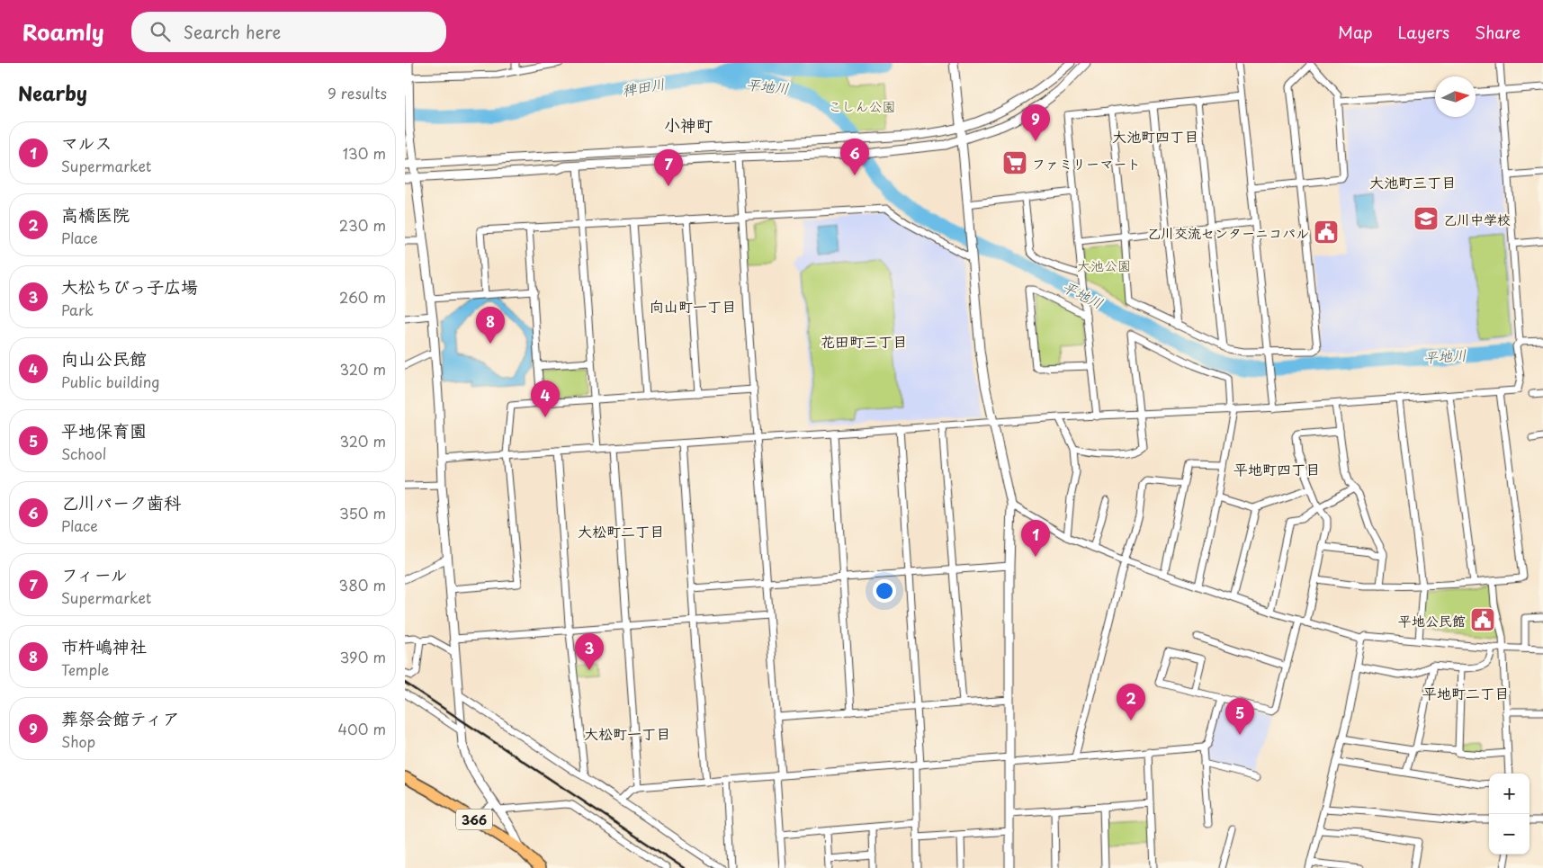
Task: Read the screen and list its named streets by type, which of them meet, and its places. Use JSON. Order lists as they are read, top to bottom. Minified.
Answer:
{"streets":{"highway":["366"]},"districts":["小神町","大池町四丁目","大池町三丁目","向山町一丁目","花田町三丁目","平地町四丁目","大松町二丁目","平地町二丁目","大松町一丁目"],"water":["平地川","稗田川"],"parks":["こしん公園","大池公園"],"places":{"supermarket":["ファミリーマート"],"school or university":["乙川中学校"],"public building":["乙川交流センターニコパル","平地公民館"]},"north":"right","page":{"header":"Roamly","search":"Search here","nav":["Map","Layers","Share"],"heading":["Nearby","9 results"],"pins":["9","6","7","8","4","1","3","2","5"],"list":[{"mark":"1","name":"マルス","note":"Supermarket","value":"130 m"},{"mark":"2","name":"高橋医院","note":"Place","value":"230 m"},{"mark":"3","name":"大松ちびっ子広場","note":"Park","value":"260 m"},{"mark":"4","name":"向山公民館","note":"Public building","value":"320 m"},{"mark":"5","name":"平地保育園","note":"School","value":"320 m"},{"mark":"6","name":"乙川パーク歯科","note":"Place","value":"350 m"},{"mark":"7","name":"フィール","note":"Supermarket","value":"380 m"},{"mark":"8","name":"市杵嶋神社","note":"Temple","value":"390 m"},{"mark":"9","name":"葬祭会館ティア","note":"Shop","value":"400 m"}],"map_buttons":["+","−"]}}
